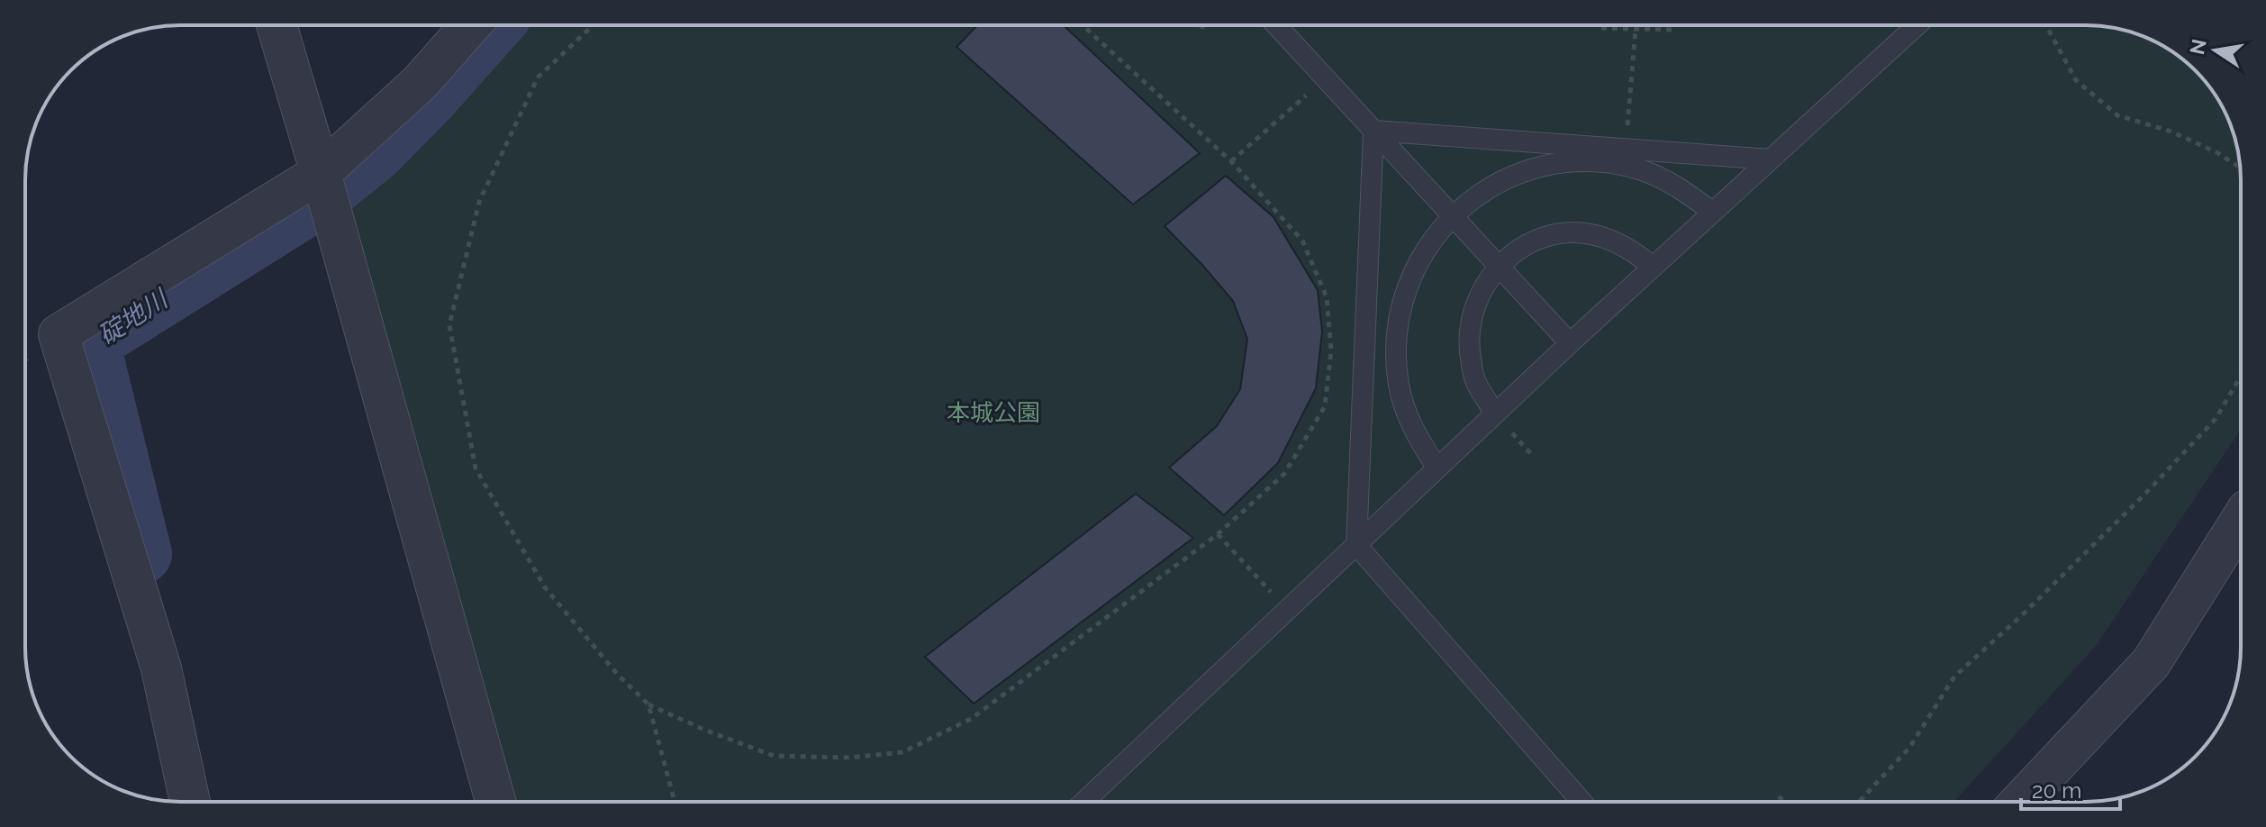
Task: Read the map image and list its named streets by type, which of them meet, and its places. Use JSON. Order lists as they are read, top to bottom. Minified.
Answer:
{"water":["碇地川"],"parks":["本城公園"],"scale_bar":"20 m","north":"left"}
